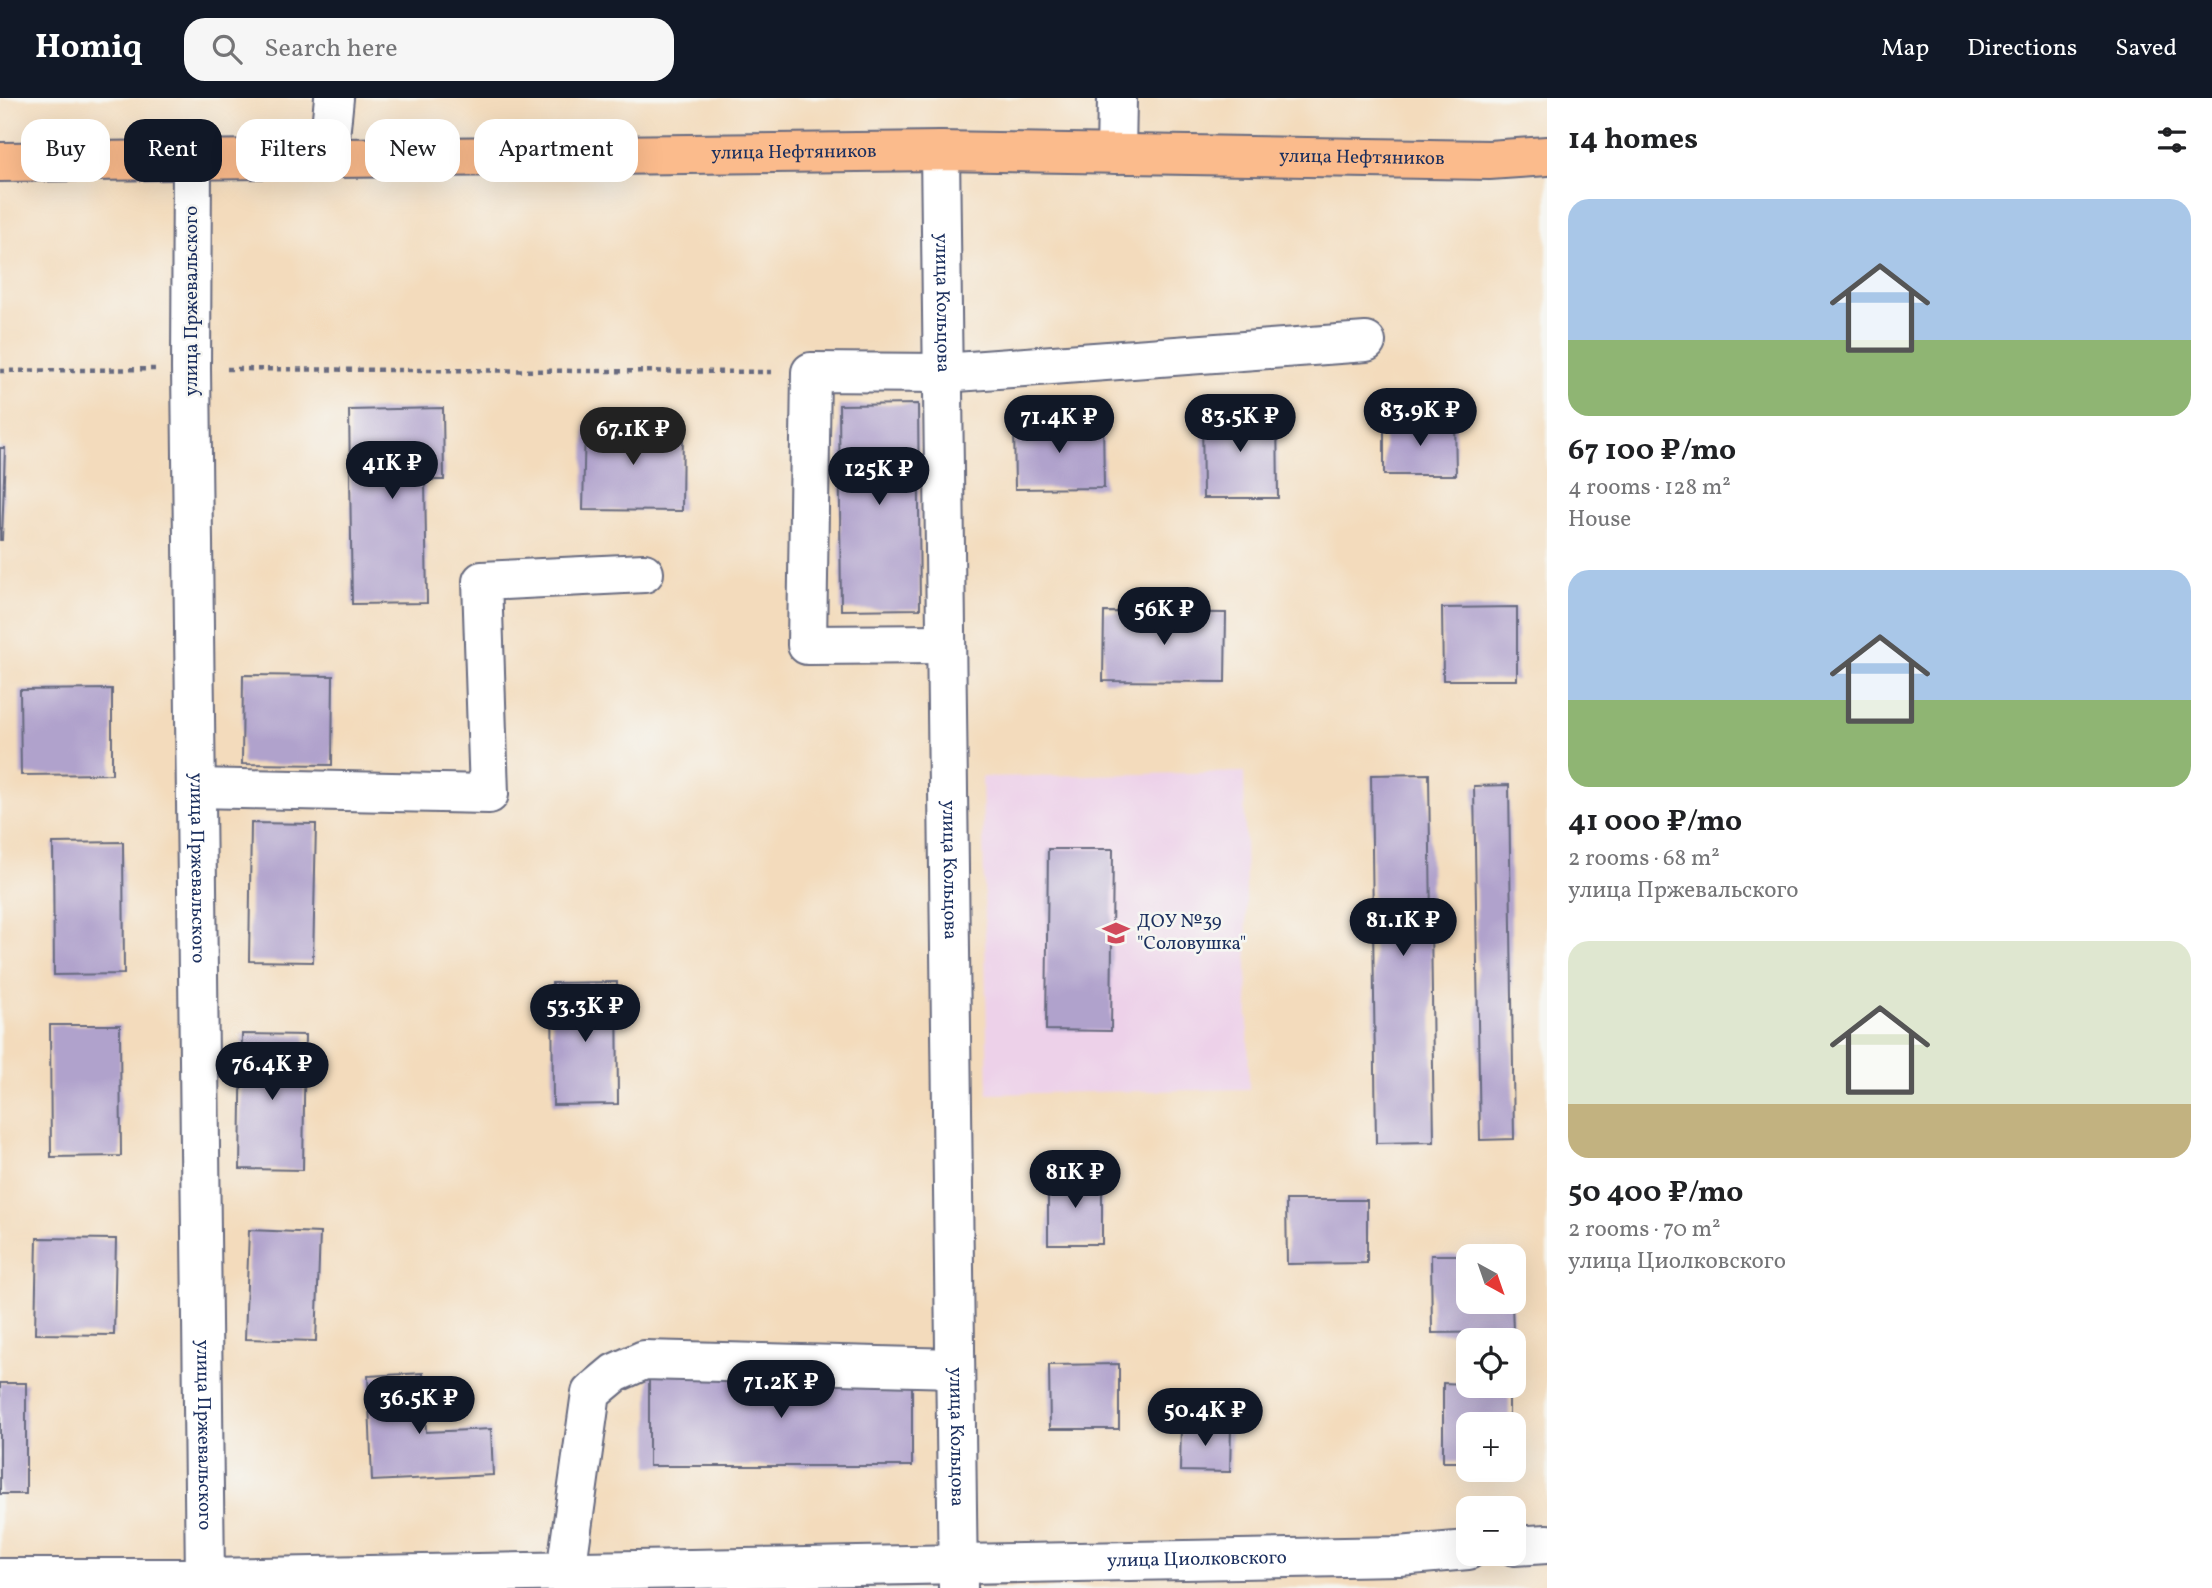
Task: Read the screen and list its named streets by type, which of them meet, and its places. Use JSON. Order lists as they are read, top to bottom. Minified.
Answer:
{"streets":{"main road":["улица Нефтяников"],"street":["улица Пржевальского","улица Кольцова","улица Циолковского"]},"crossings":[["улица Нефтяников","улица Кольцова"],["улица Пржевальского","улица Циолковского"],["улица Кольцова","улица Циолковского"]],"places":{"school or university":["ДОУ №39 \"Соловушка\""]},"north":"bottom right","page":{"header":"Homiq","search":"Search here","nav":["Map","Directions","Saved"],"heading":"14 homes","chip":["Buy","Rent","Filters","New","Apartment"],"list":[{"name":"67 100 ₽/mo","note":"4 rooms · 128 m² · House"},{"name":"41 000 ₽/mo","note":"2 rooms · 68 m² · улица Пржевальского"},{"name":"50 400 ₽/mo","note":"2 rooms · 70 m² · улица Циолковского"}],"price":["83.9K ₽","83.5K ₽","71.4K ₽","67.1K ₽","41K ₽","125K ₽","56K ₽","81.1K ₽","53.3K ₽","76.4K ₽","81K ₽","71.2K ₽","36.5K ₽","50.4K ₽"],"map_buttons":["+","−"]}}
